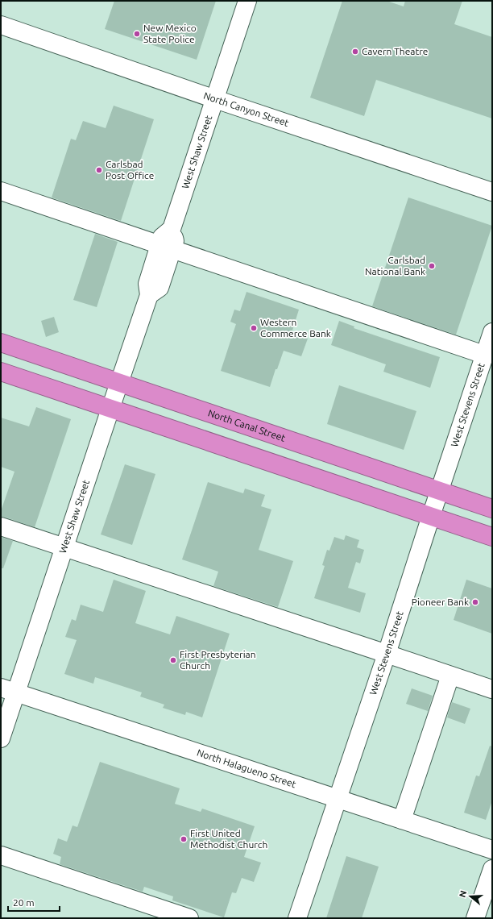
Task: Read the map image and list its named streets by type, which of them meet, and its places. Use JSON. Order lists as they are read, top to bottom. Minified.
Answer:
{"streets":{"highway":["North Canal Street"],"street":["North Canyon Street","West Shaw Street","West Stevens Street","North Halagueno Street"]},"crossings":[["North Canyon Street","West Shaw Street"],["West Shaw Street","North Canal Street"],["West Shaw Street","North Halagueno Street"],["West Stevens Street","North Canal Street"],["West Stevens Street","North Halagueno Street"]],"places":["New Mexico State Police","Cavern Theatre","Carlsbad Post Office","Carlsbad National Bank","Western Commerce Bank","Pioneer Bank","First Presbyterian Church","First United Methodist Church"],"scale_bar":"20 m","north":"left"}
